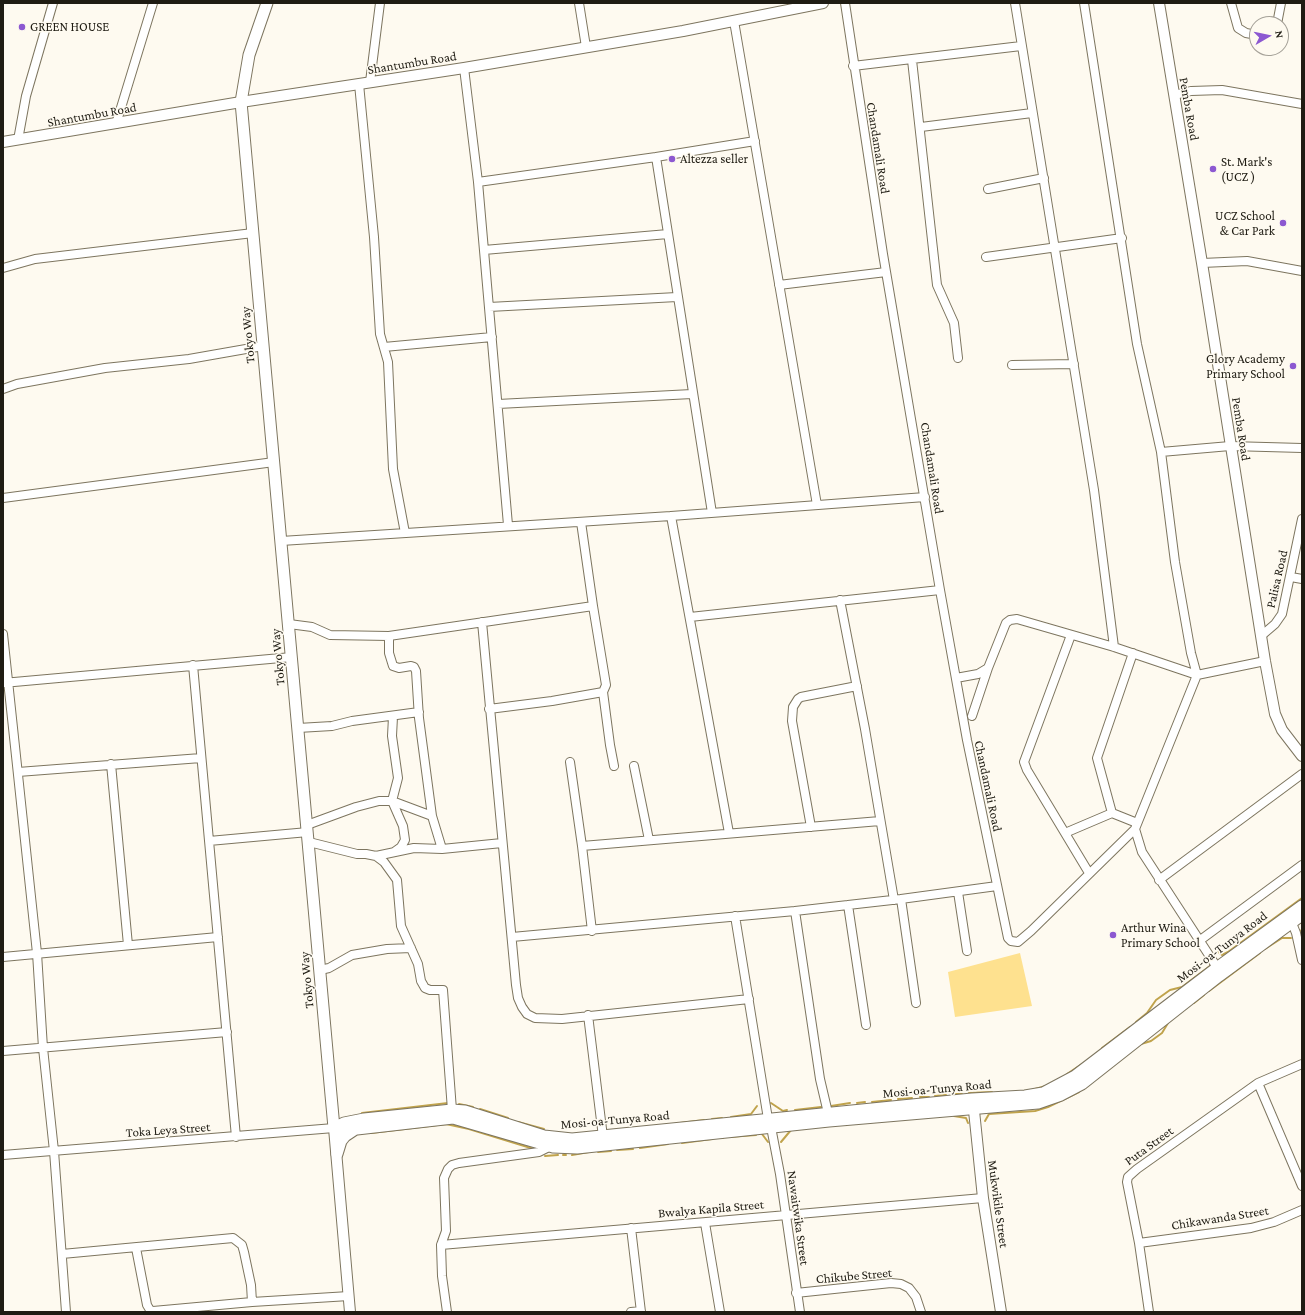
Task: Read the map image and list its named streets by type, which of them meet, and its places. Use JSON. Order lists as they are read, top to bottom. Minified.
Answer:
{"streets":{"main road":["Tokyo Way","Mosi-oa-Tunya Road"],"street":["Shantumbu Road","Pemba Road","Chandamali Road","Palisa Road","Toka Leya Street","Puta Street","Mukwikile Street","Bwalya Kapila Street","Nawaitwika Street","Chikawanda Street","Chikube Street"]},"crossings":[["Shantumbu Road","Tokyo Way"],["Pemba Road","Palisa Road"],["Tokyo Way","Mosi-oa-Tunya Road"],["Tokyo Way","Toka Leya Street"],["Mosi-oa-Tunya Road","Toka Leya Street"],["Mosi-oa-Tunya Road","Mukwikile Street"],["Mosi-oa-Tunya Road","Nawaitwika Street"],["Puta Street","Chikawanda Street"],["Mukwikile Street","Bwalya Kapila Street"],["Bwalya Kapila Street","Nawaitwika Street"],["Nawaitwika Street","Chikube Street"]],"places":["GREEN HOUSE","Altezza seller","St. Mark's (UCZ )","UCZ School & Car Park","Glory Academy Primary School","Arthur Wina Primary School"],"north":"right"}
